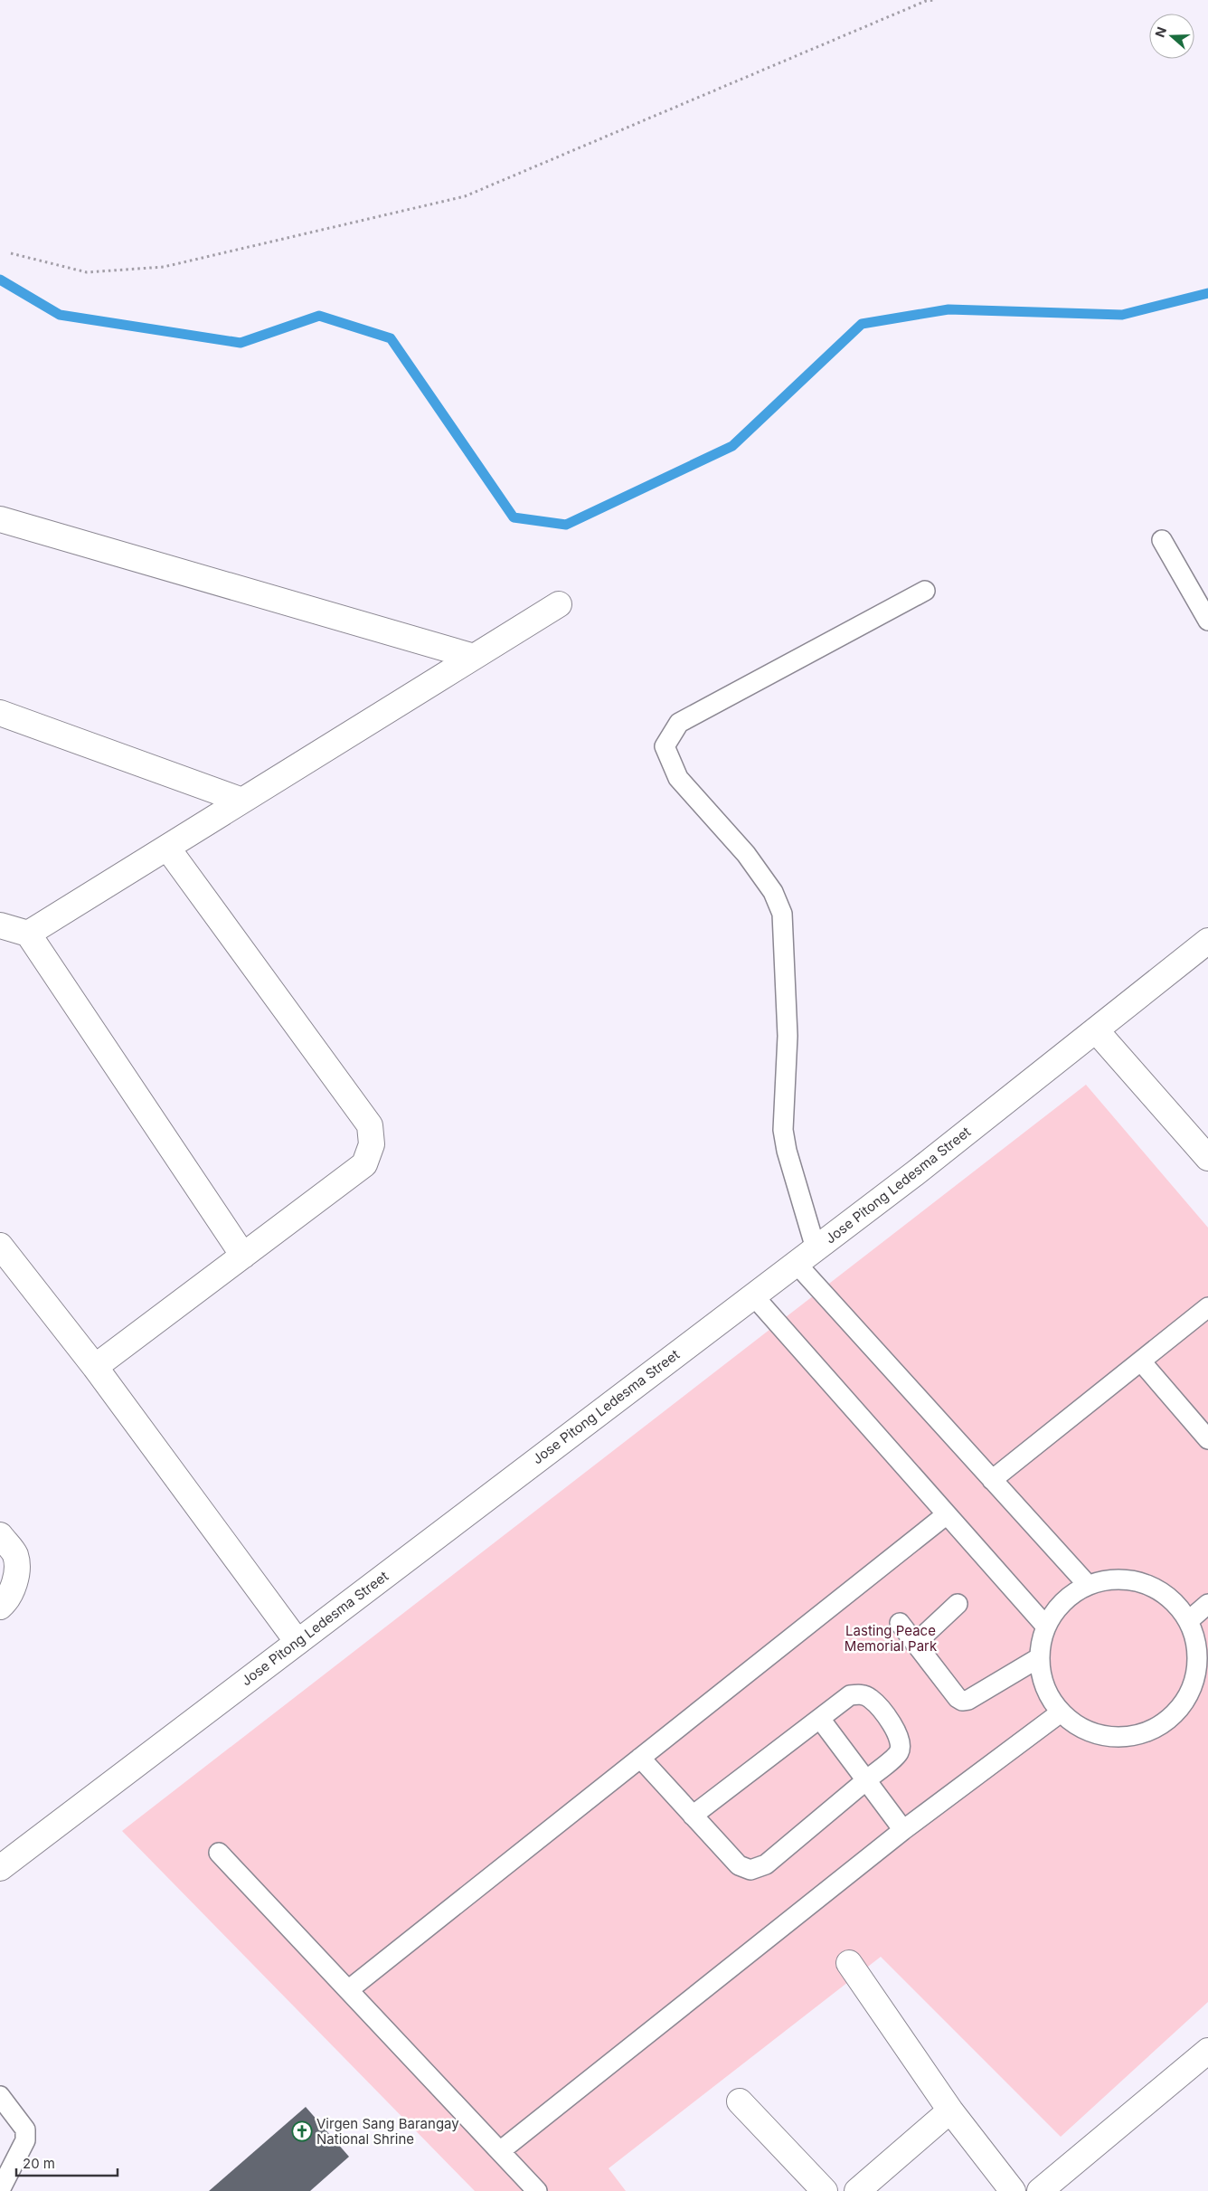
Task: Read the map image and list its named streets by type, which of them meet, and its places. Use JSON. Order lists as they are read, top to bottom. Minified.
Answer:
{"streets":{"street":["Jose Pitong Ledesma Street"]},"parks":["Lasting Peace Memorial Park"],"places":{"church":["Virgen Sang Barangay National Shrine"]},"scale_bar":"20 m","north":"left"}
